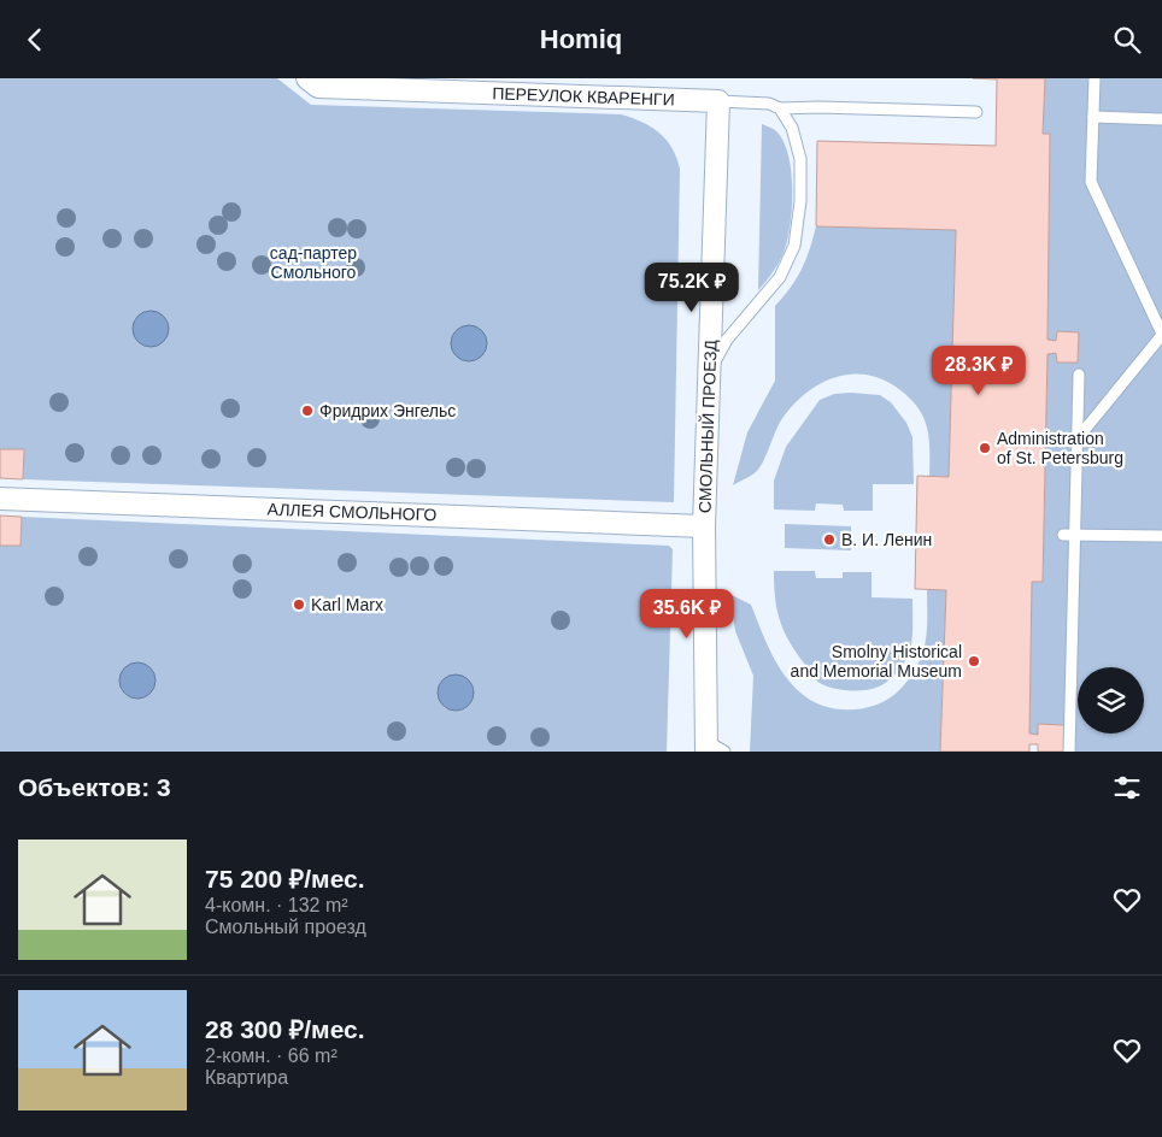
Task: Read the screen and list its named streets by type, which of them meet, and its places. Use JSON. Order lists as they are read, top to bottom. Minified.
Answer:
{"streets":{"street":["ПЕРЕУЛОК КВАРЕНГИ","СМОЛЬНЫЙ ПРОЕЗД","АЛЛЕЯ СМОЛЬНОГО"]},"crossings":[["ПЕРЕУЛОК КВАРЕНГИ","СМОЛЬНЫЙ ПРОЕЗД"],["СМОЛЬНЫЙ ПРОЕЗД","АЛЛЕЯ СМОЛЬНОГО"]],"parks":["сад-партер Смольного"],"places":["Фридрих Энгельс","Administration of St. Petersburg","В. И. Ленин","Karl Marx","Smolny Historical and Memorial Museum"],"page":{"header":"Homiq","price":["75.2K ₽","28.3K ₽","35.6K ₽"],"heading":"Объектов: 3","list":[{"name":"75 200 ₽/мес.","note":"4-комн. · 132 m² · Смольный проезд"},{"name":"28 300 ₽/мес.","note":"2-комн. · 66 m² · Квартира"}]}}
